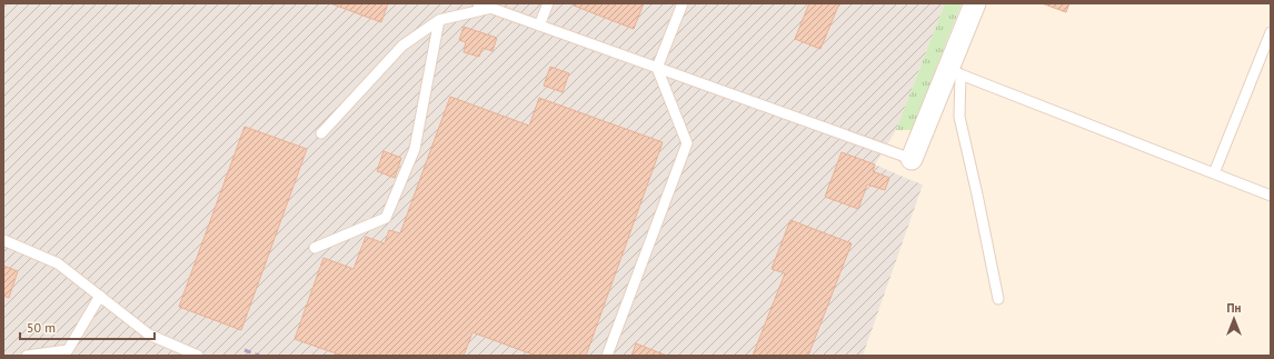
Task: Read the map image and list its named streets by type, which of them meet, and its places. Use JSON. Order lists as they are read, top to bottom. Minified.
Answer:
{"scale_bar":"50 m","north":"top"}
